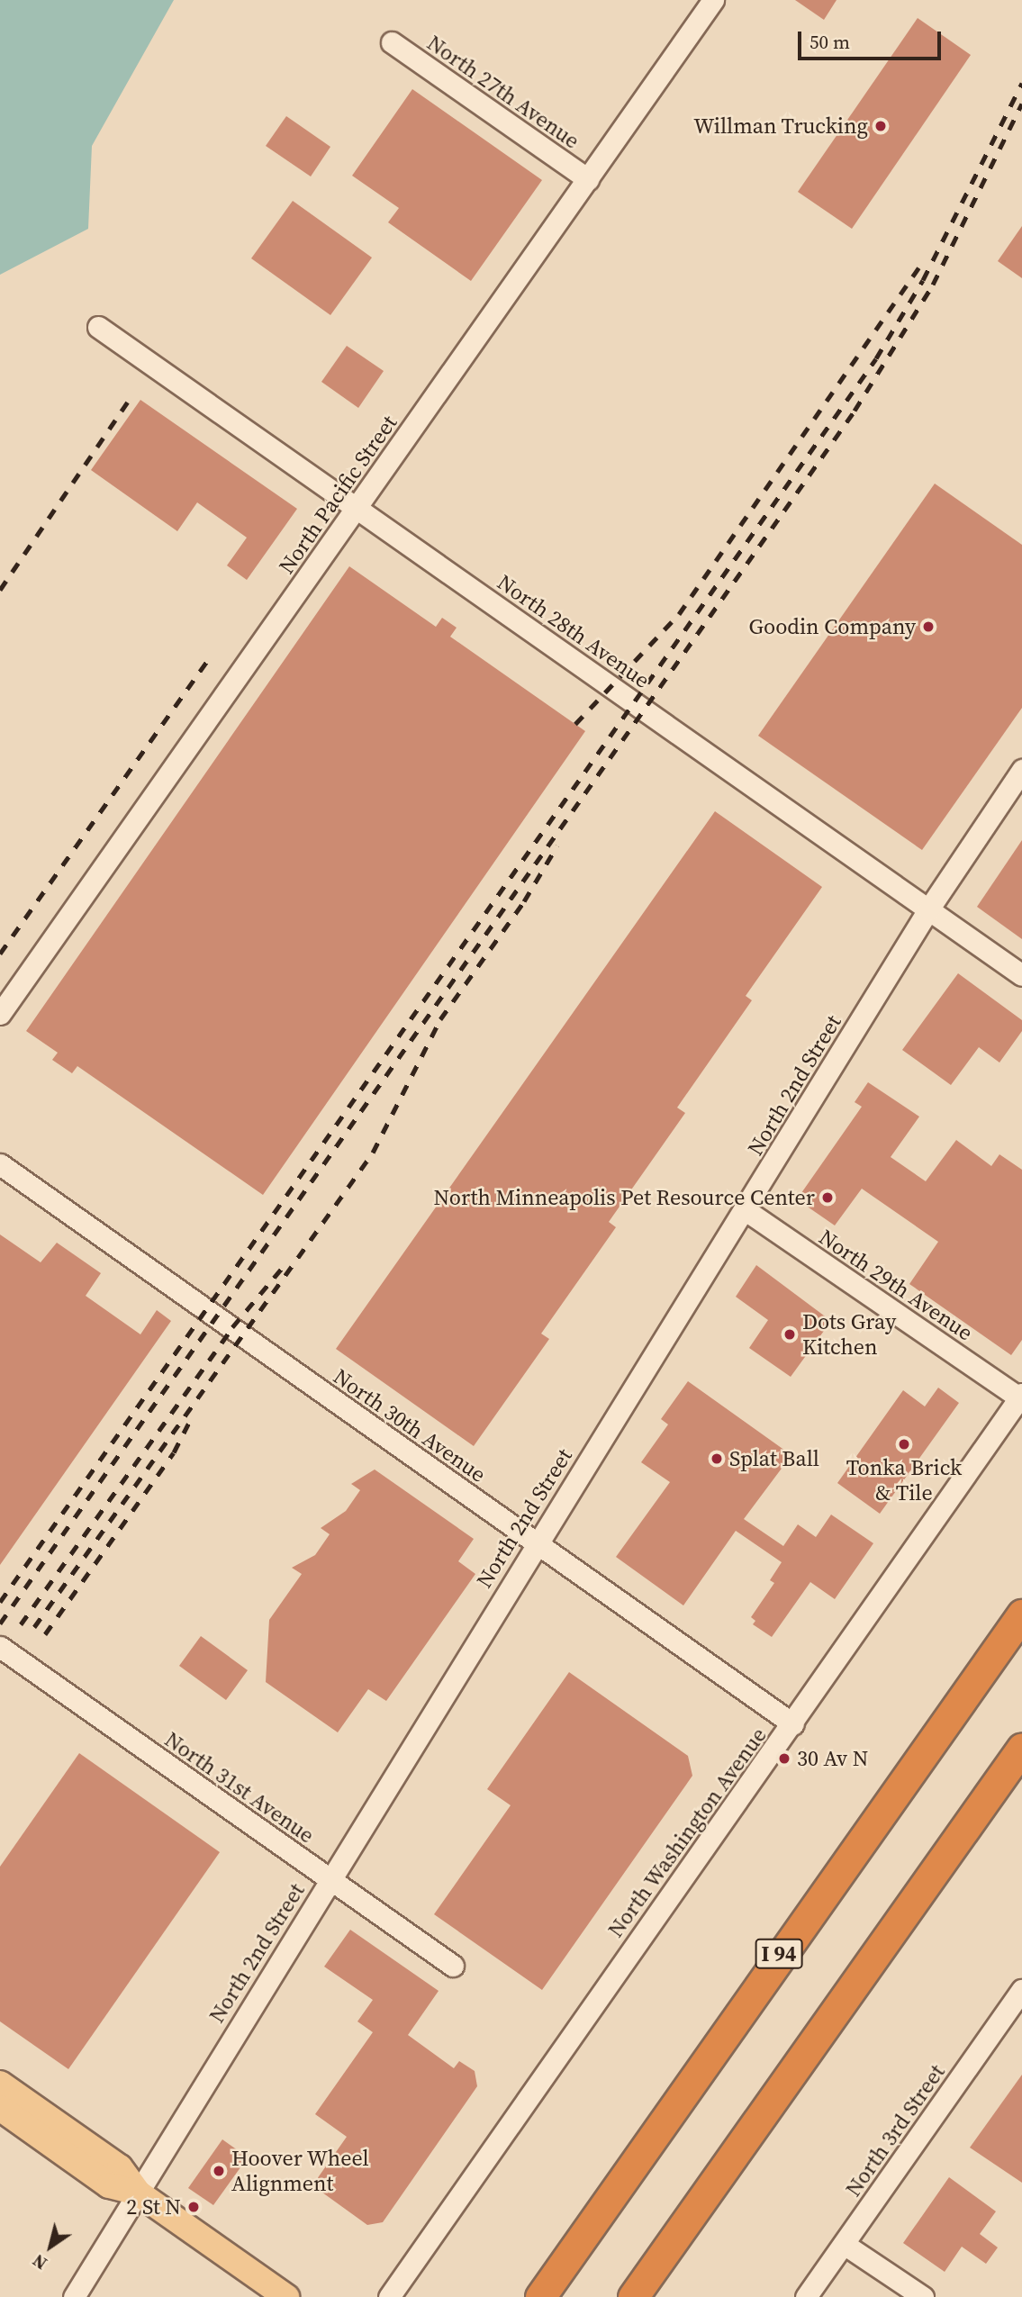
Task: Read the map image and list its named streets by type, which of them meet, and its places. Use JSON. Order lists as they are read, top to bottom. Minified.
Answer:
{"streets":{"highway":["I 94"],"street":["North 27th Avenue","North Pacific Street","North 28th Avenue","North 2nd Street","North 29th Avenue","North 30th Avenue","North 31st Avenue","North Washington Avenue","North 3rd Street"]},"crossings":[["North 27th Avenue","North Pacific Street"],["North Pacific Street","North 28th Avenue"],["North 28th Avenue","North 2nd Street"],["North 2nd Street","North 29th Avenue"],["North 2nd Street","North 30th Avenue"],["North 2nd Street","North 31st Avenue"],["North 29th Avenue","North Washington Avenue"],["North 30th Avenue","North Washington Avenue"]],"places":["Willman Trucking","Goodin Company","North Minneapolis Pet Resource Center","Dots Gray Kitchen","Tonka Brick & Tile","Splat Ball","30 Av N","Hoover Wheel Alignment","2 St N"],"scale_bar":"50 m","north":"bottom left"}
